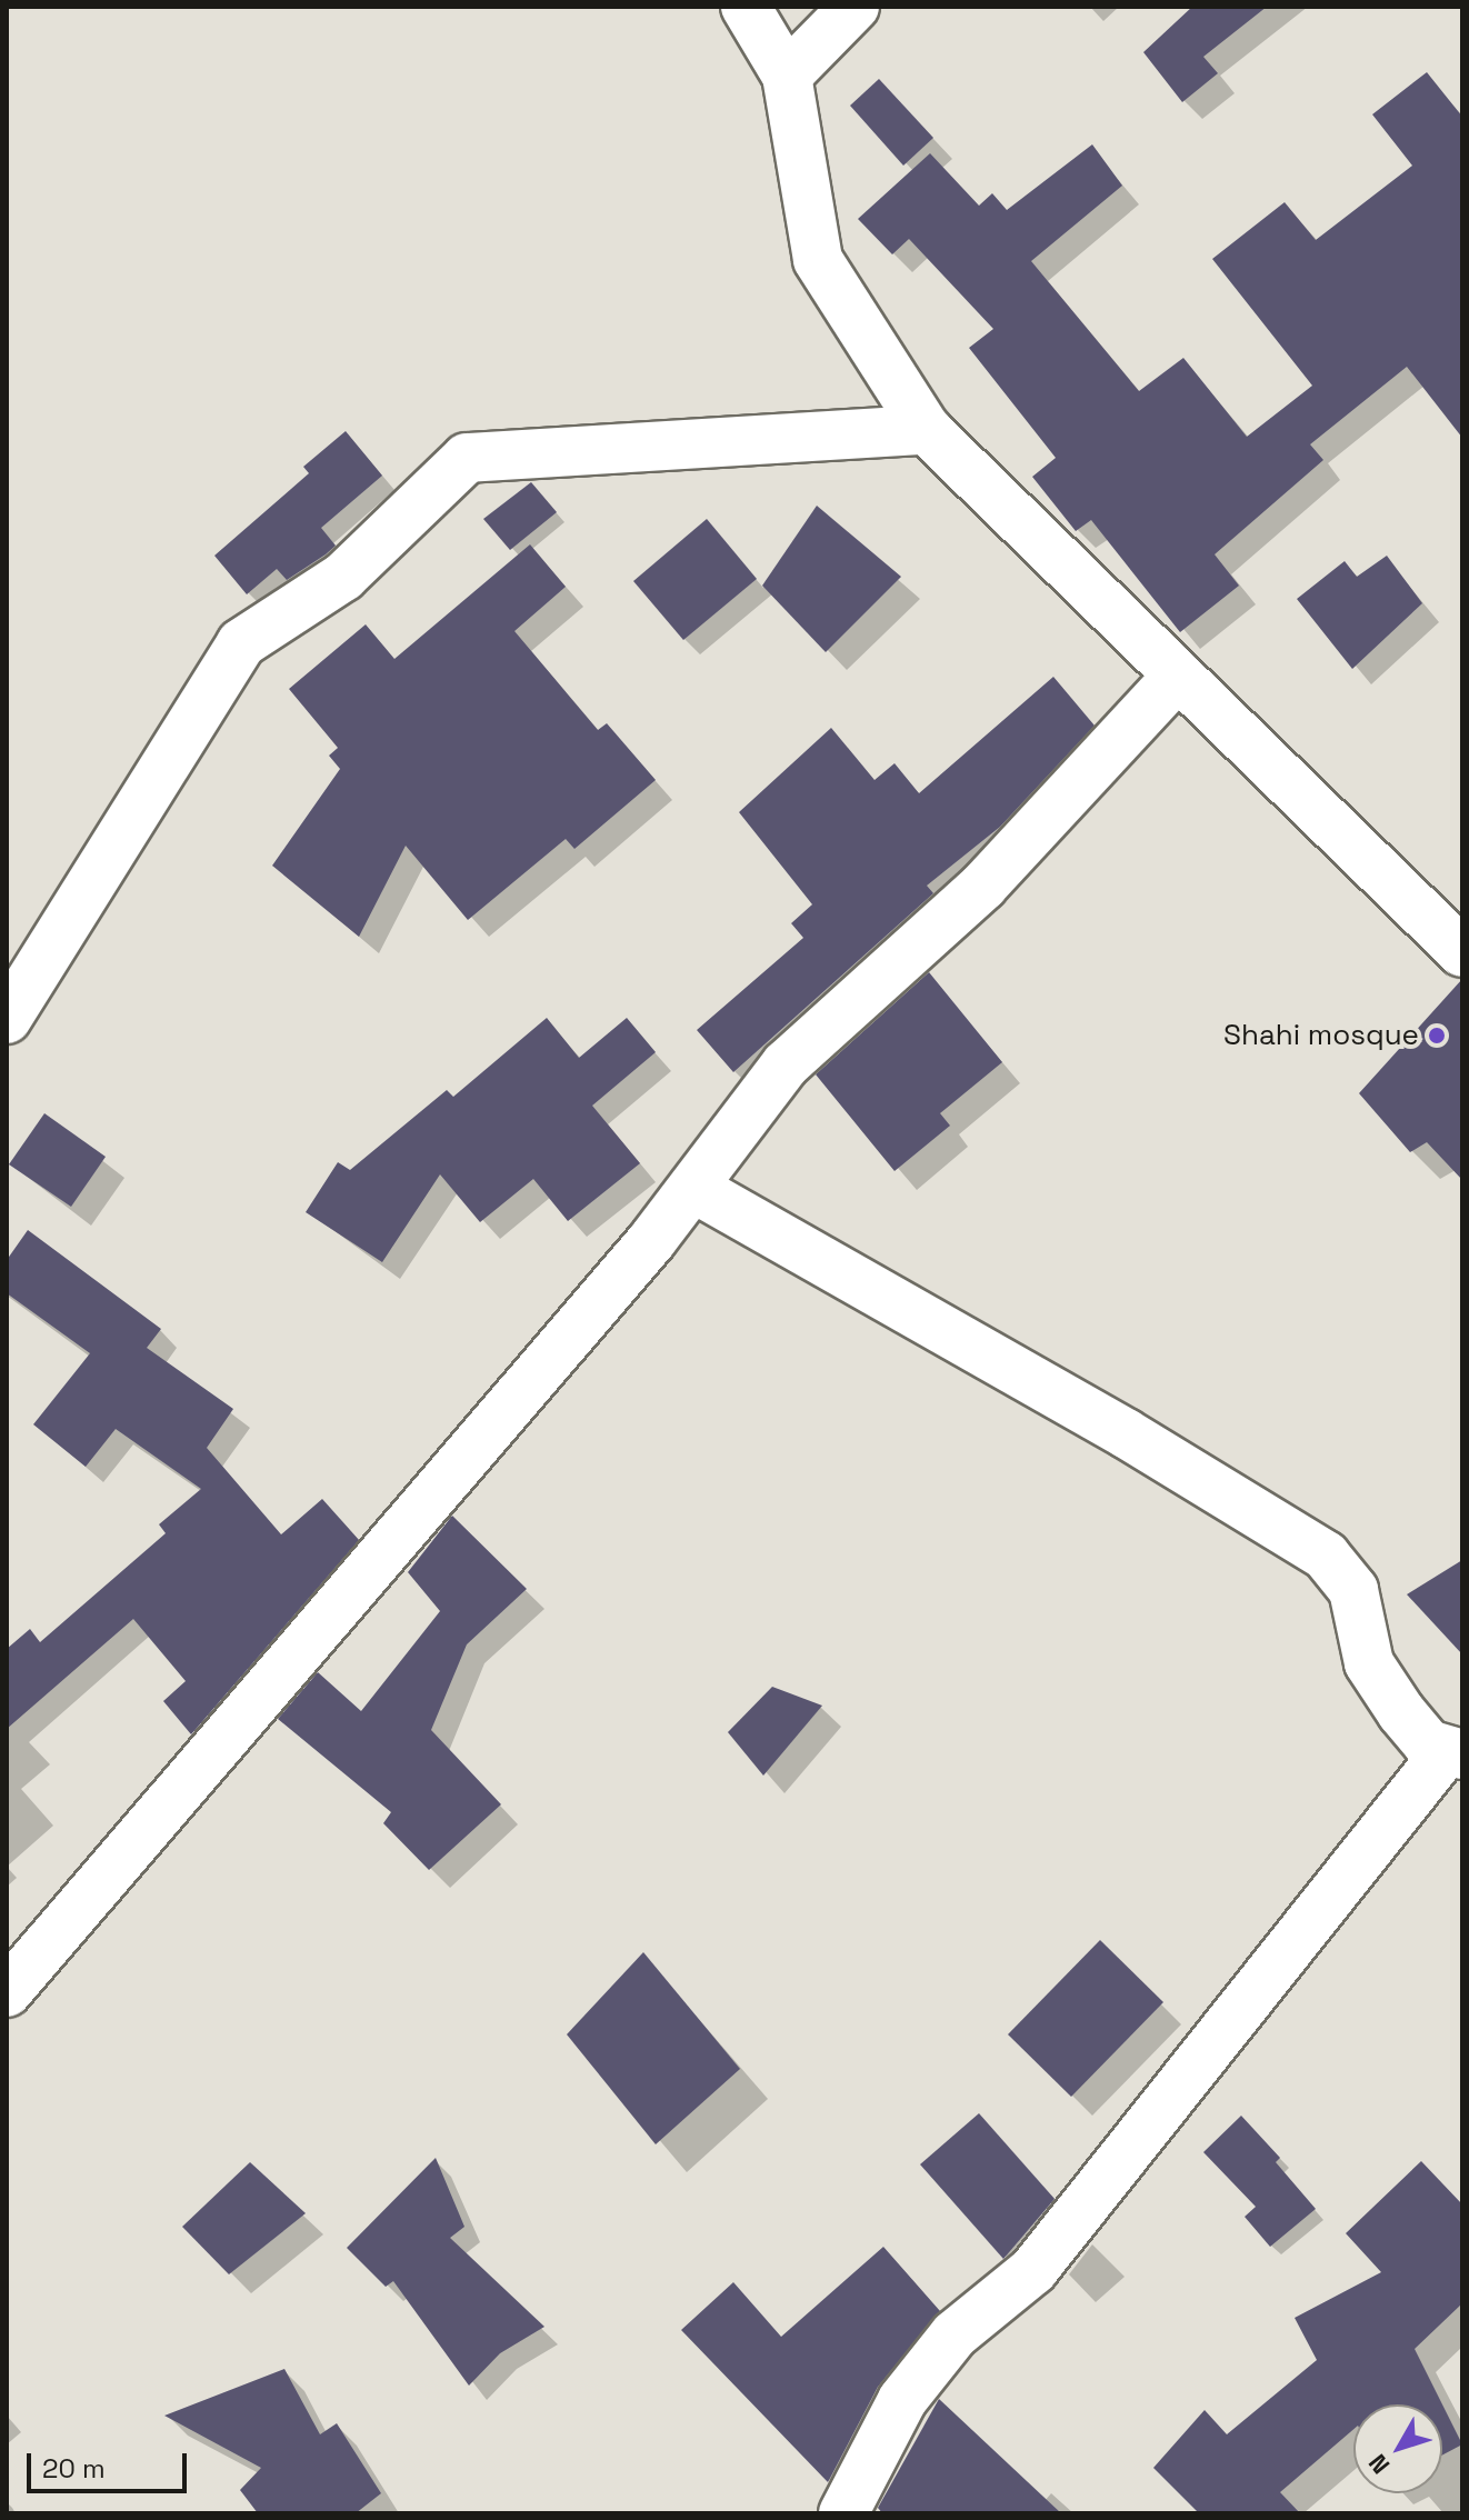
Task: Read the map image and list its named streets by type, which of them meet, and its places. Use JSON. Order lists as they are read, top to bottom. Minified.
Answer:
{"places":["Shahi mosque"],"scale_bar":"20 m","north":"bottom left"}
